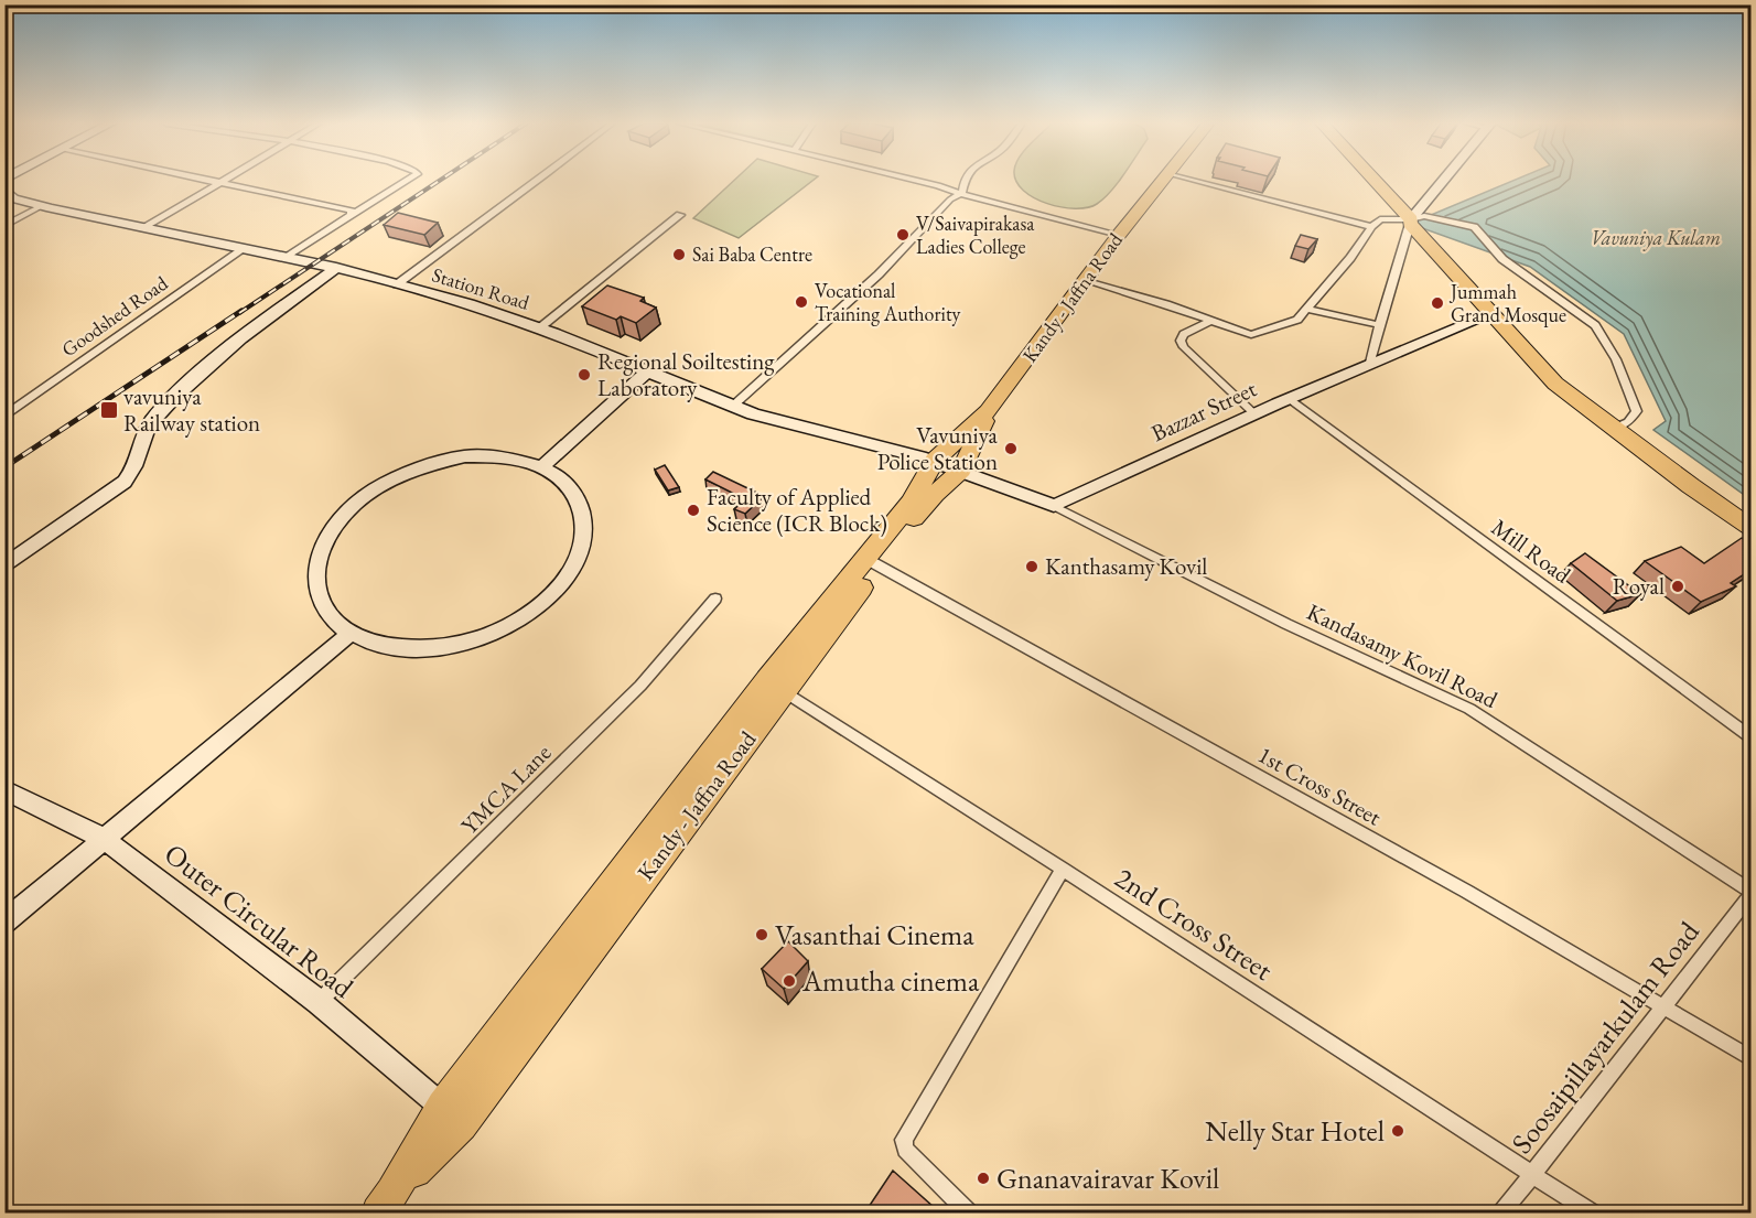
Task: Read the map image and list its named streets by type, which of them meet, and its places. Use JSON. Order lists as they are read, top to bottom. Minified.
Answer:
{"streets":{"highway":["Kandy - Jaffna Road"],"street":["Station Road","Goodshed Road","Bazzar Street","Mill Road","Kandasamy Kovil Road","1st Cross Street","YMCA Lane","Outer Circular Road","2nd Cross Street","Soosaipillayarkulam Road"]},"crossings":[["Station Road","Kandy - Jaffna Road"],["Station Road","Goodshed Road"],["Kandy - Jaffna Road","1st Cross Street"],["Kandy - Jaffna Road","Outer Circular Road"],["Kandy - Jaffna Road","2nd Cross Street"],["Bazzar Street","Mill Road"],["Bazzar Street","Kandasamy Kovil Road"],["Kandasamy Kovil Road","Soosaipillayarkulam Road"],["1st Cross Street","Soosaipillayarkulam Road"],["YMCA Lane","Outer Circular Road"],["2nd Cross Street","Soosaipillayarkulam Road"]],"water":["Vavuniya Kulam"],"places":{"other":["V/Saivapirakasa Ladies College","Sai Baba Centre","Vocational Training Authority","Jummah Grand Mosque","Regional Soiltesting Laboratory","Vavuniya Police Station","Faculty of Applied Science (ICR Block)","Kanthasamy Kovil","Royal","Vasanthai Cinema","Amutha cinema","Nelly Star Hotel","Gnanavairavar Kovil"],"transit":["vavuniya Railway station"]}}
